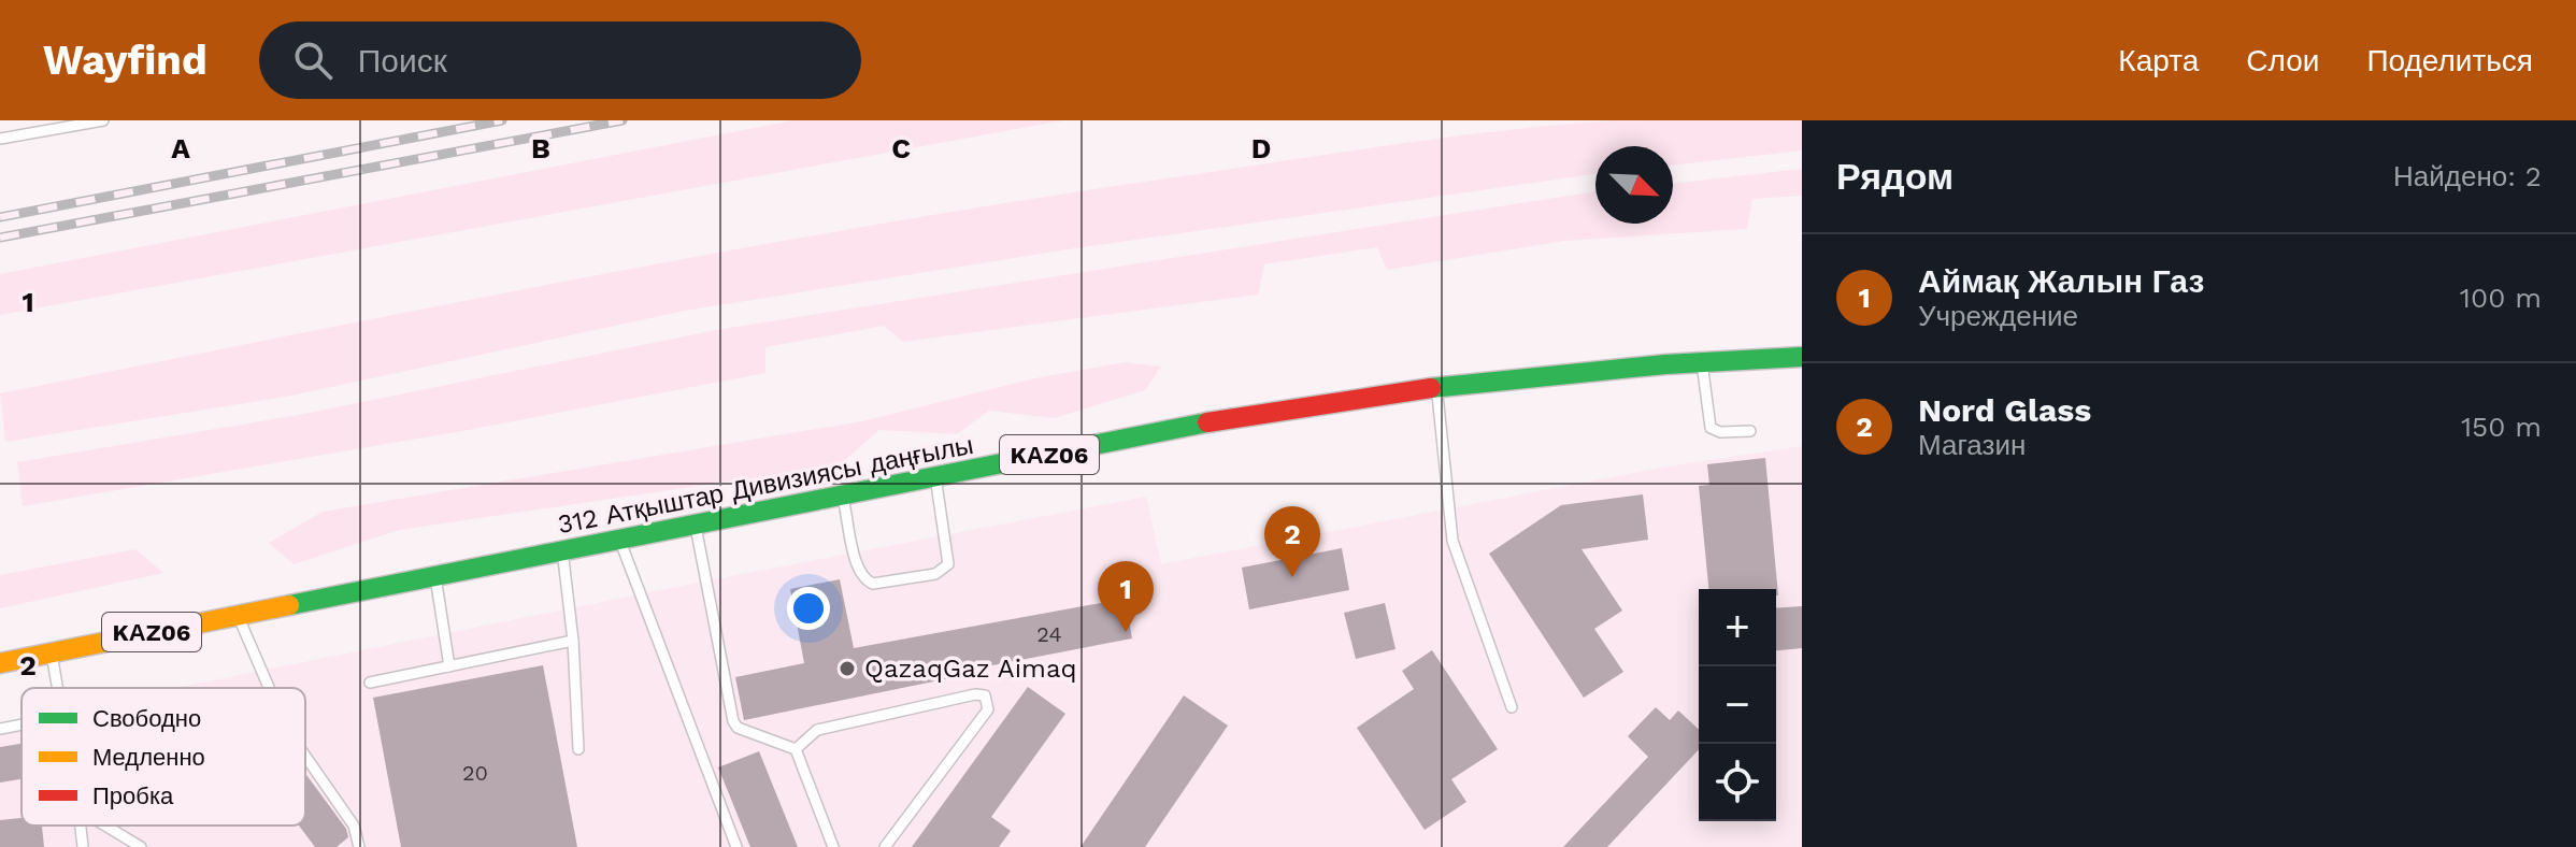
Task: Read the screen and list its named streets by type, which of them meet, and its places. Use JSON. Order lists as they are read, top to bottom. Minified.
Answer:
{"streets":{"highway":["KАZ06","312 Атқыштар Дивизиясы даңғылы"]},"places":["QazaqGaz Aimaq"],"house_numbers":["24","20"],"legend":["Свободно","Медленно","Пробка"],"north":"bottom right","page":{"header":"Wayfind","search":"Поиск","nav":["Карта","Слои","Поделиться"],"heading":["Рядом","Найдено: 2"],"list":[{"mark":"1","name":"Аймақ Жалын Газ","note":"Учреждение","value":"100 m"},{"mark":"2","name":"Nord Glass","note":"Магазин","value":"150 m"}],"pins":["2","1"],"map_buttons":["+","−"]},"grid":{"columns":["A","B","C","D"],"rows":["1","2"]}}
